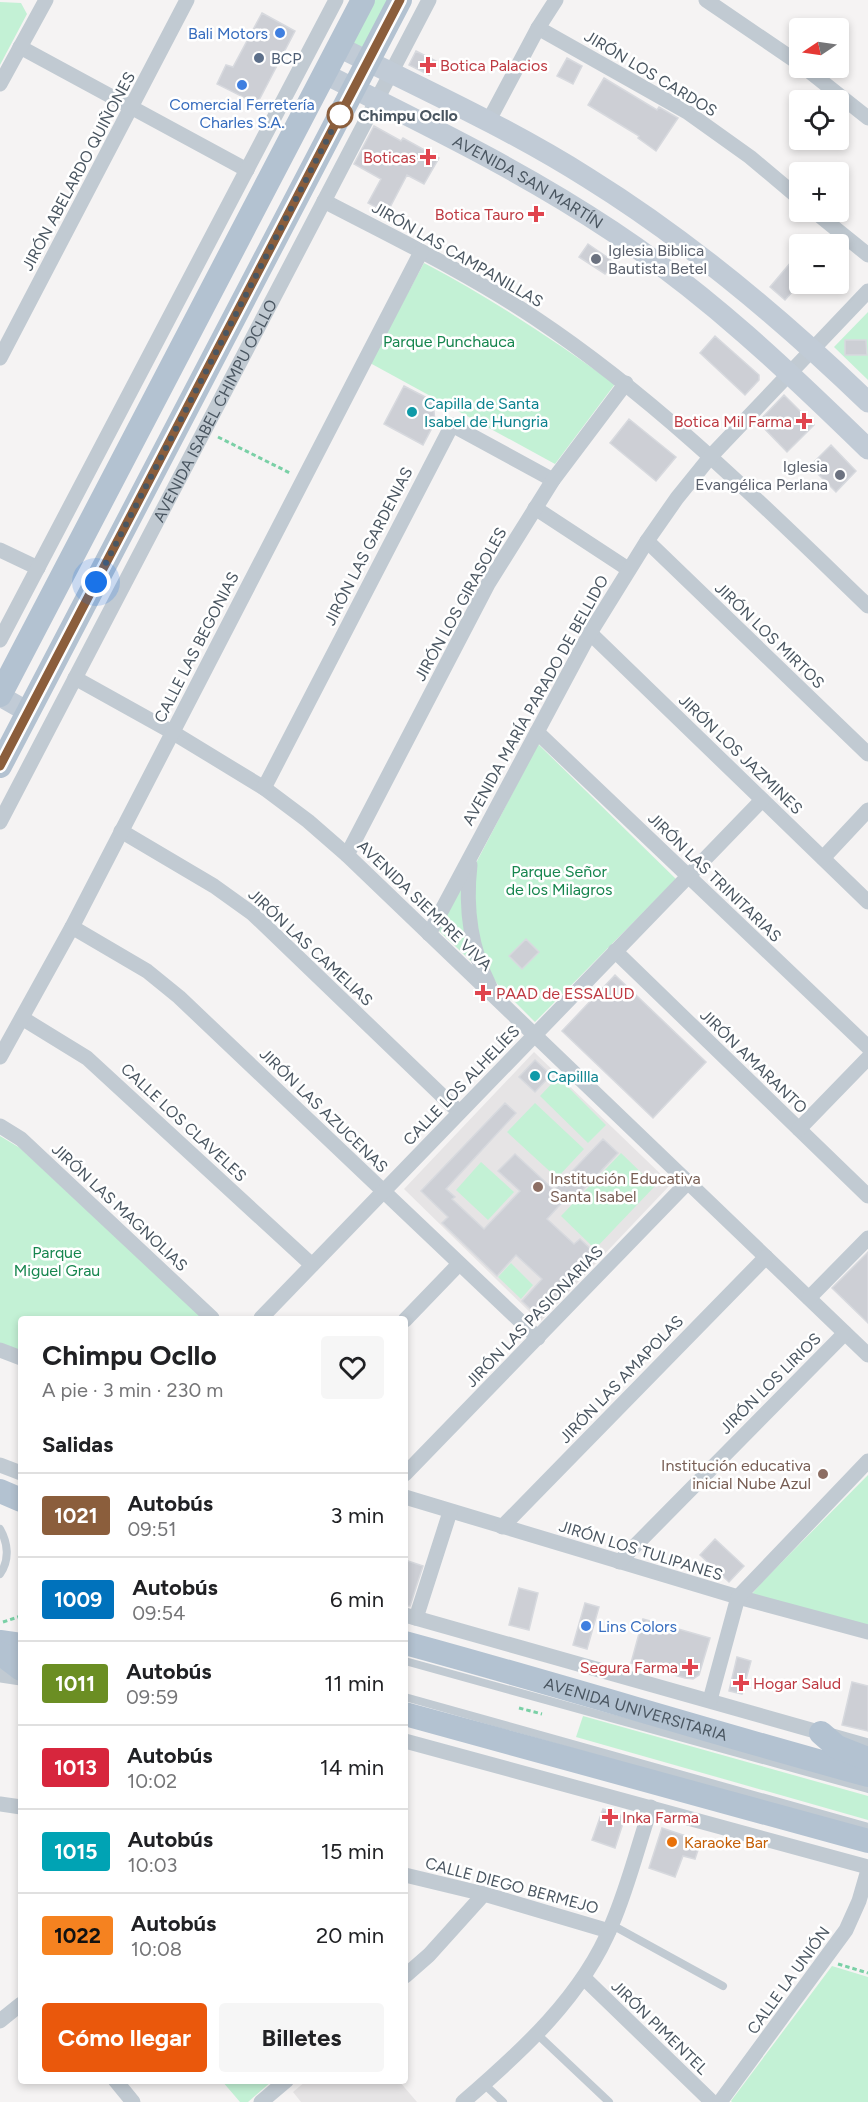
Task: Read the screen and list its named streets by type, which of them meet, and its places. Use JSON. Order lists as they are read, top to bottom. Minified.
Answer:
{"streets":{"main road":["AVENIDA SAN MARTÍN","AVENIDA ISABEL CHIMPU OCLLO","AVENIDA UNIVERSITARIA"],"street":["JIRÓN LOS CARDOS","JIRÓN ABELARDO QUIÑONES","JIRÓN LAS CAMPANILLAS","JIRÓN LAS GARDENIAS","JIRÓN LOS GIRASOLES","JIRÓN LOS MIRTOS","CALLE LAS BEGONIAS","AVENIDA MARÍA PARADO DE BELLIDO","JIRÓN LOS JAZMINES","JIRÓN LAS TRINITARIAS","AVENIDA SIEMPRE VIVA","JIRÓN LAS CAMELIAS","JIRÓN AMARANTO","CALLE LOS ALHELÍES","JIRÓN LAS AZUCENAS","CALLE LOS CLAVELES","JIRÓN LAS MAGNOLIAS","JIRÓN LAS PASIONARIAS","JIRÓN LAS AMAPOLAS","JIRÓN LOS LIRIOS","JIRÓN LOS TULIPANES","CALLE DIEGO BERMEJO","CALLE LA UNIÓN","JIRÓN PIMENTEL"]},"crossings":[["AVENIDA SAN MARTÍN","AVENIDA ISABEL CHIMPU OCLLO"],["AVENIDA SAN MARTÍN","AVENIDA MARÍA PARADO DE BELLIDO"],["JIRÓN LAS CAMPANILLAS","AVENIDA ISABEL CHIMPU OCLLO"],["JIRÓN LAS CAMPANILLAS","JIRÓN LOS GIRASOLES"],["JIRÓN LAS CAMPANILLAS","CALLE LAS BEGONIAS"],["JIRÓN LAS CAMPANILLAS","AVENIDA MARÍA PARADO DE BELLIDO"],["AVENIDA ISABEL CHIMPU OCLLO","AVENIDA SIEMPRE VIVA"],["JIRÓN LAS GARDENIAS","JIRÓN LOS GIRASOLES"],["JIRÓN LAS GARDENIAS","AVENIDA SIEMPRE VIVA"],["JIRÓN LOS GIRASOLES","AVENIDA SIEMPRE VIVA"],["JIRÓN LOS MIRTOS","AVENIDA MARÍA PARADO DE BELLIDO"],["CALLE LAS BEGONIAS","AVENIDA SIEMPRE VIVA"],["CALLE LAS BEGONIAS","JIRÓN LAS CAMELIAS"],["CALLE LAS BEGONIAS","JIRÓN LAS AZUCENAS"],["CALLE LAS BEGONIAS","CALLE LOS CLAVELES"],["AVENIDA MARÍA PARADO DE BELLIDO","JIRÓN LOS JAZMINES"],["AVENIDA MARÍA PARADO DE BELLIDO","JIRÓN LAS TRINITARIAS"],["AVENIDA MARÍA PARADO DE BELLIDO","AVENIDA SIEMPRE VIVA"],["JIRÓN LOS JAZMINES","CALLE LOS ALHELÍES"],["JIRÓN LAS TRINITARIAS","CALLE LOS ALHELÍES"],["AVENIDA SIEMPRE VIVA","CALLE LOS ALHELÍES"],["AVENIDA SIEMPRE VIVA","JIRÓN LAS PASIONARIAS"],["AVENIDA SIEMPRE VIVA","JIRÓN LAS AMAPOLAS"],["AVENIDA SIEMPRE VIVA","JIRÓN LOS LIRIOS"],["JIRÓN LAS CAMELIAS","CALLE LOS ALHELÍES"],["JIRÓN AMARANTO","CALLE LOS ALHELÍES"],["CALLE LOS ALHELÍES","JIRÓN LAS AZUCENAS"],["CALLE LOS ALHELÍES","CALLE LOS CLAVELES"],["JIRÓN LAS AZUCENAS","JIRÓN LAS PASIONARIAS"],["JIRÓN LAS AMAPOLAS","JIRÓN LOS TULIPANES"],["JIRÓN LOS LIRIOS","JIRÓN LOS TULIPANES"]],"parks":["Parque Punchauca","Parque Señor de los Milagros","Parque Miguel Grau"],"places":{"other":["Bali Motors","BCP","Comercial Ferretería Charles S.A.","Chimpu Ocllo","Iglesia Biblica Bautista Betel","Capilla de Santa Isabel de Hungria","Iglesia Evangélica Perlana","Capillla","Institución Educativa Santa Isabel","Institución educativa inicial Nube Azul","Lins Colors","Karaoke Bar"],"health":["Botica Palacios","Boticas","Botica Tauro","Botica Mil Farma","PAAD de ESSALUD","Segura Farma","Hogar Salud","Inka Farma"]},"lines":["bus line 1021"],"north":"left","page":{"map_buttons":["+","−"],"heading":[["Chimpu Ocllo","A pie · 3 min · 230 m"],"Salidas"],"list":[{"mark":"1021","name":"Autobús","note":"09:51","value":"3 min"},{"mark":"1009","name":"Autobús","note":"09:54","value":"6 min"},{"mark":"1011","name":"Autobús","note":"09:59","value":"11 min"},{"mark":"1013","name":"Autobús","note":"10:02","value":"14 min"},{"mark":"1015","name":"Autobús","note":"10:03","value":"15 min"},{"mark":"1022","name":"Autobús","note":"10:08","value":"20 min"}],"buttons":["Cómo llegar","Billetes"]}}
